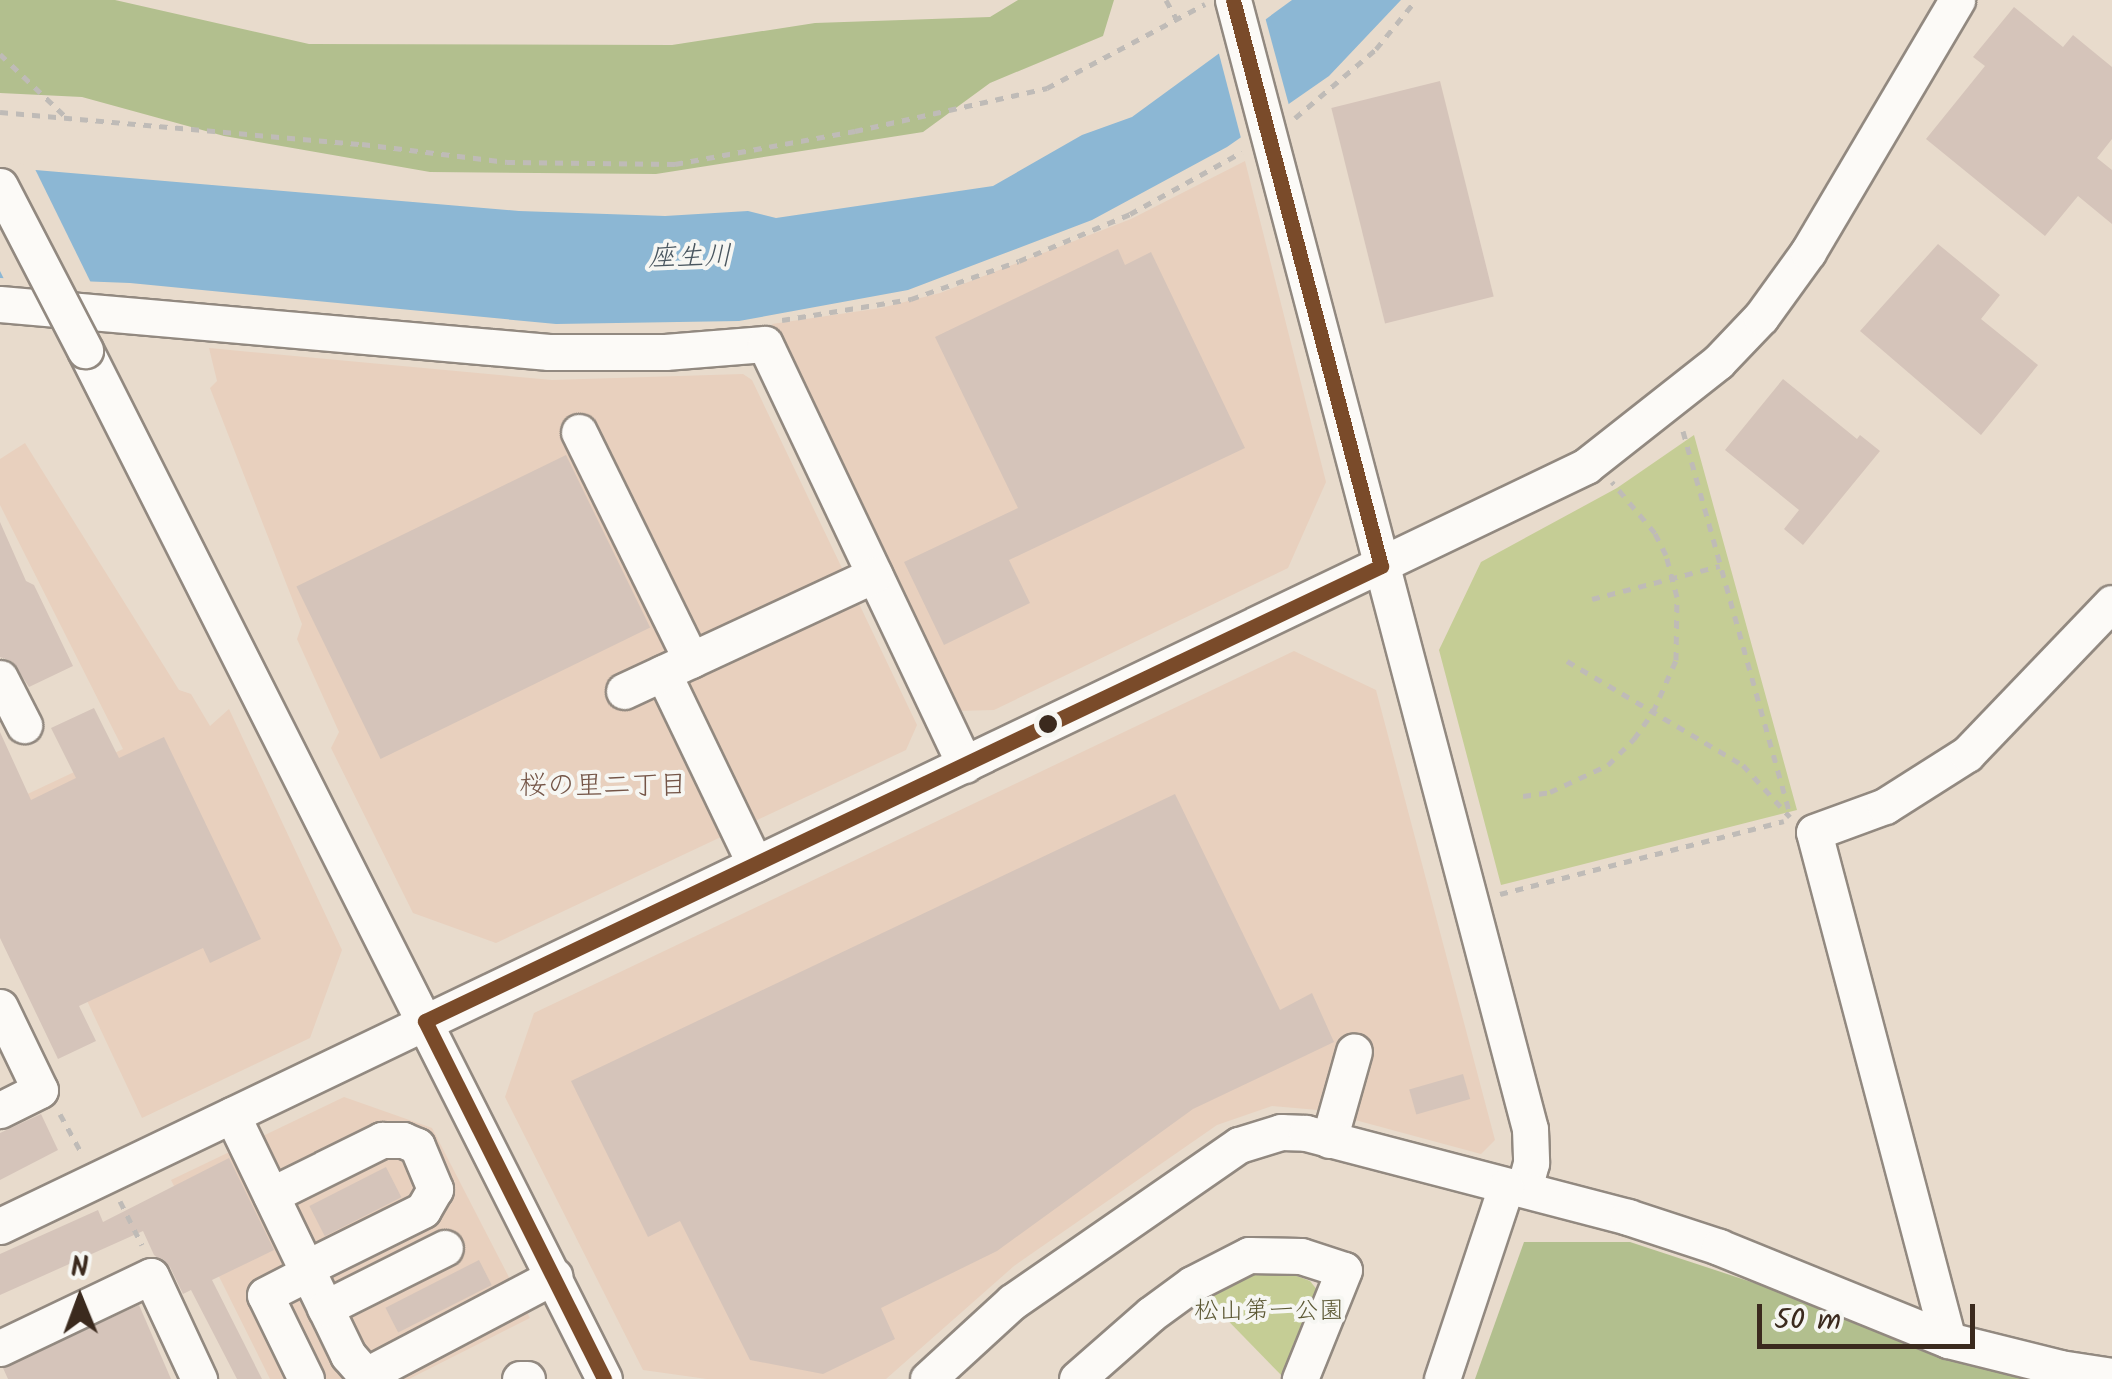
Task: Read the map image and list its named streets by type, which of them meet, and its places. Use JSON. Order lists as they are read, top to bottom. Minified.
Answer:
{"districts":["桜の里二丁目"],"water":["座生川"],"parks":["松山第一公園"],"scale_bar":"50 m","north":"top"}
